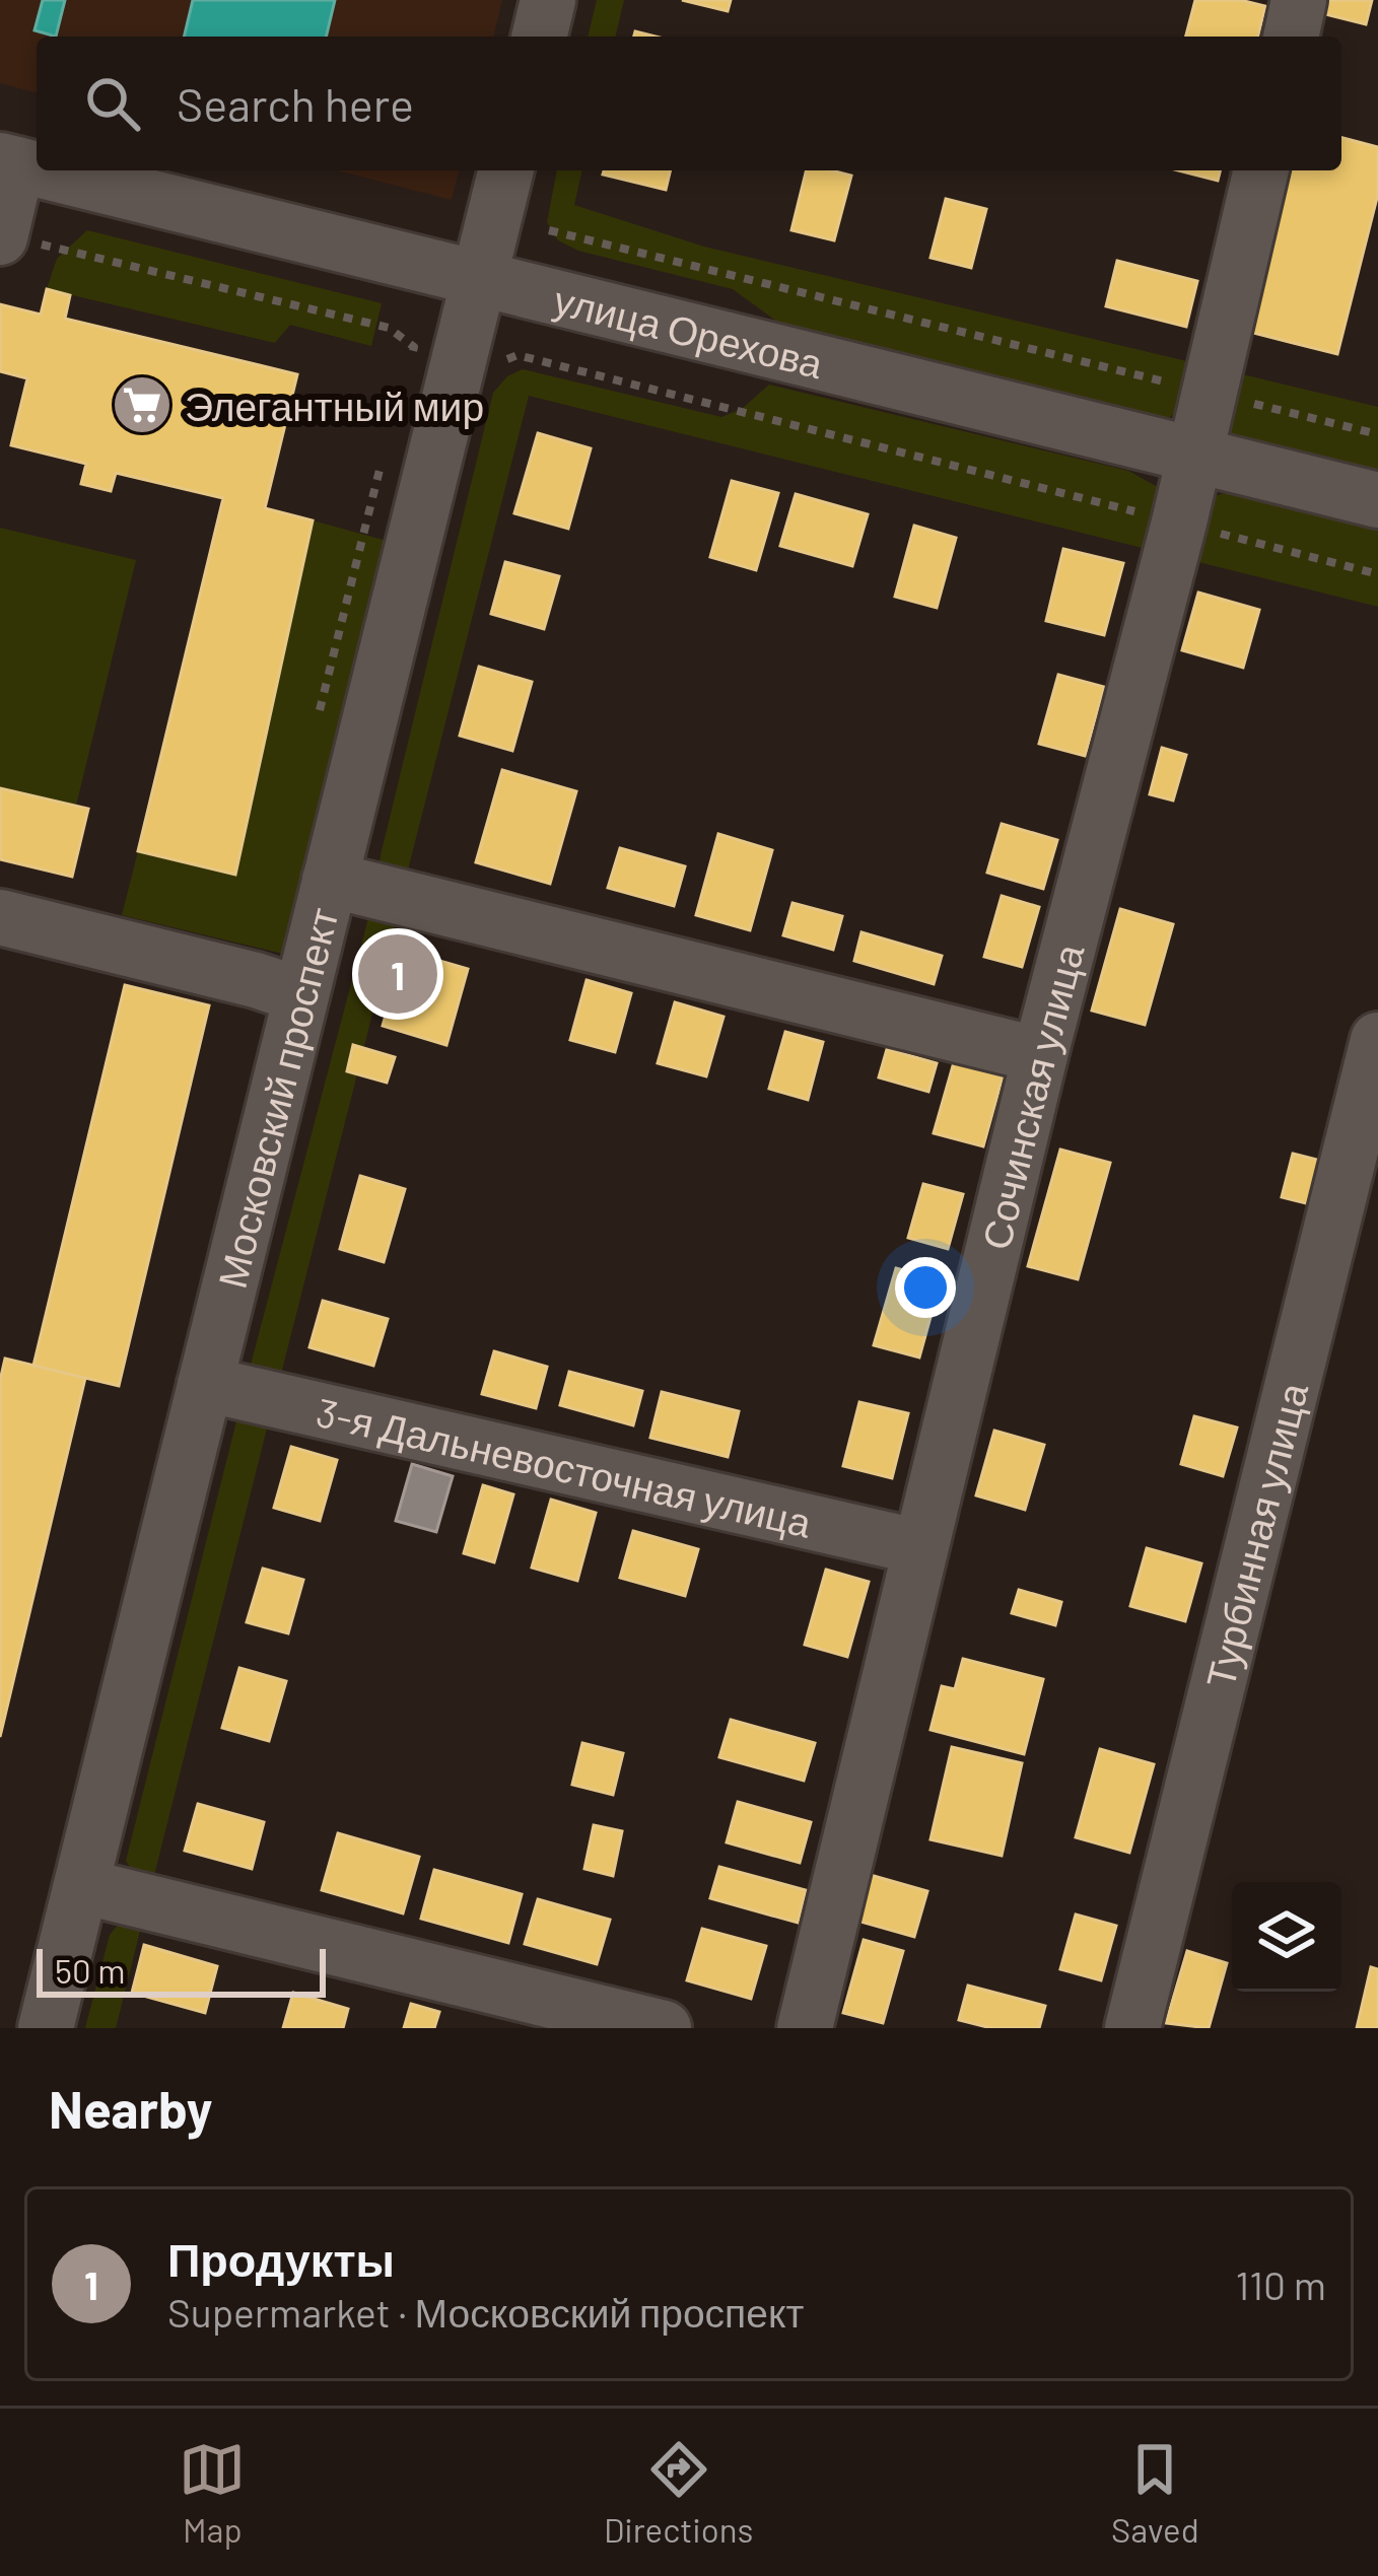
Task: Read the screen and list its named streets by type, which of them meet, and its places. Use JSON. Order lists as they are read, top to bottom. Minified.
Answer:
{"streets":{"street":["улица Орехова","Сочинская улица","Московский проспект","3-я Дальневосточная улица","Турбинная улица"]},"crossings":[["улица Орехова","Сочинская улица"],["улица Орехова","Московский проспект"],["Сочинская улица","3-я Дальневосточная улица"],["Московский проспект","3-я Дальневосточная улица"]],"places":{"supermarket":["Элегантный мир"]},"scale_bar":"50 m","page":{"search":"Search here","pins":"1","scale":"50 m","heading":"Nearby","list":[{"mark":"1","name":"Продукты","note":"Supermarket · Московский проспект","value":"110 m"}],"nav":["Map","Directions","Saved"]}}
